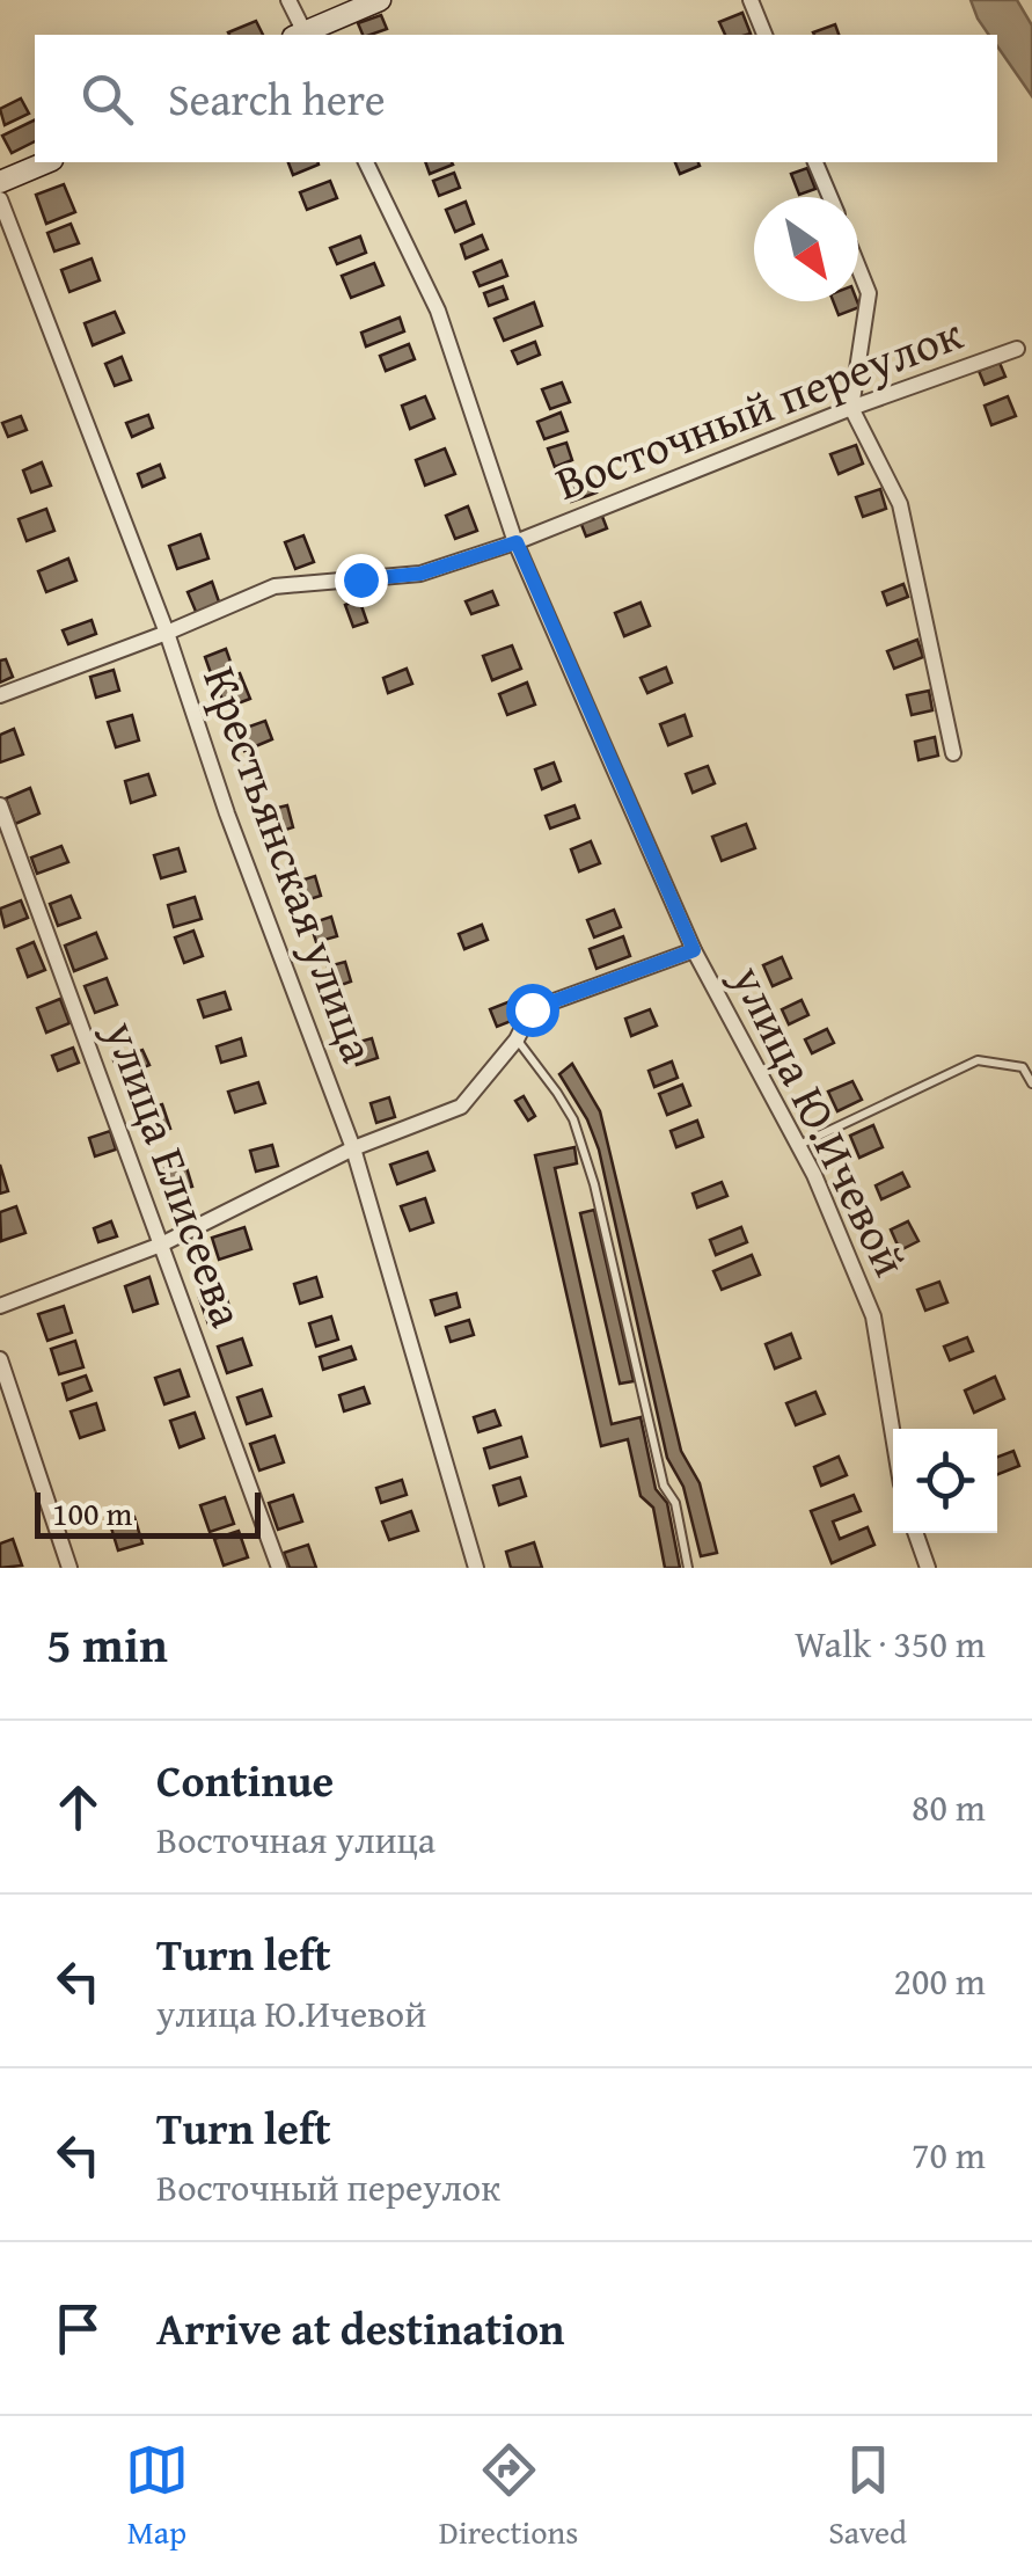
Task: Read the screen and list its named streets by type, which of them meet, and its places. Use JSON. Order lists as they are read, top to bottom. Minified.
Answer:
{"streets":{"street":["Восточный переулок","Крестьянская улица","улица Ю.Ичевой","улица Елисеева"]},"crossings":[["Восточный переулок","Крестьянская улица"],["Восточный переулок","улица Ю.Ичевой"]],"scale_bar":"100 m","north":"bottom right","page":{"search":"Search here","scale":"100 m","heading":["5 min","Walk · 350 m"],"list":[["Continue","Восточная улица","80 m"],["Turn left","улица Ю.Ичевой","200 m"],["Turn left","Восточный переулок","70 m"],"Arrive at destination"],"nav":["Map","Directions","Saved"]}}
